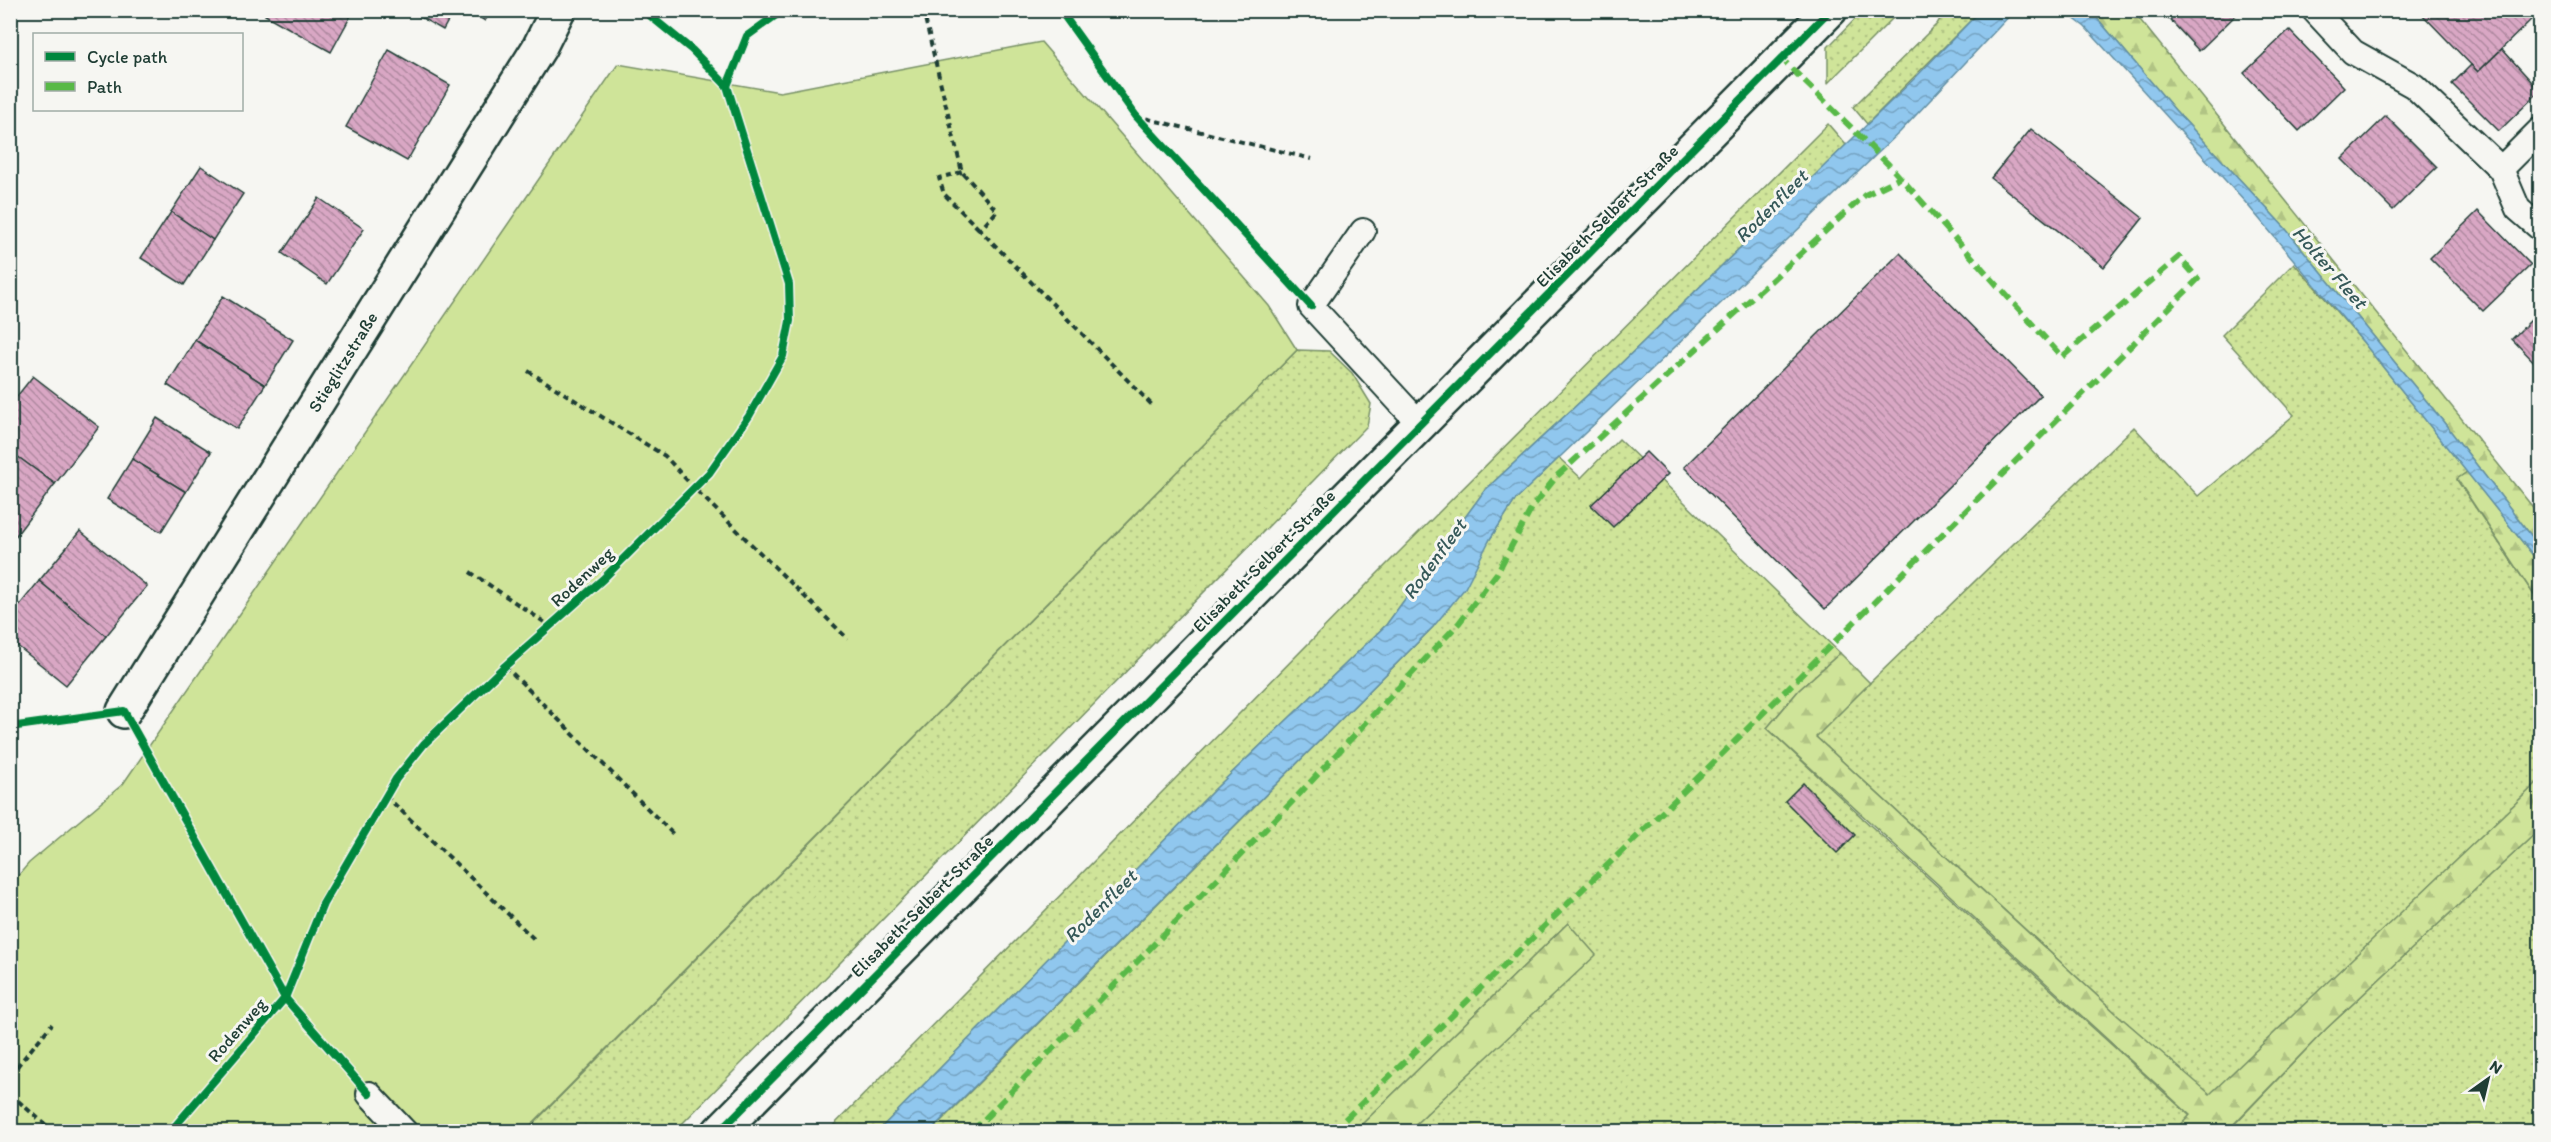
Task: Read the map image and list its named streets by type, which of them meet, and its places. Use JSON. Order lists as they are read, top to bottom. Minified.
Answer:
{"streets":{"street":["Elisabeth-Selbert-Straße","Stieglitzstraße"],"cycle path":["Rodenweg"]},"water":["Rodenfleet","Holter Fleet"],"legend":["Cycle path","Path"],"north":"top right"}
